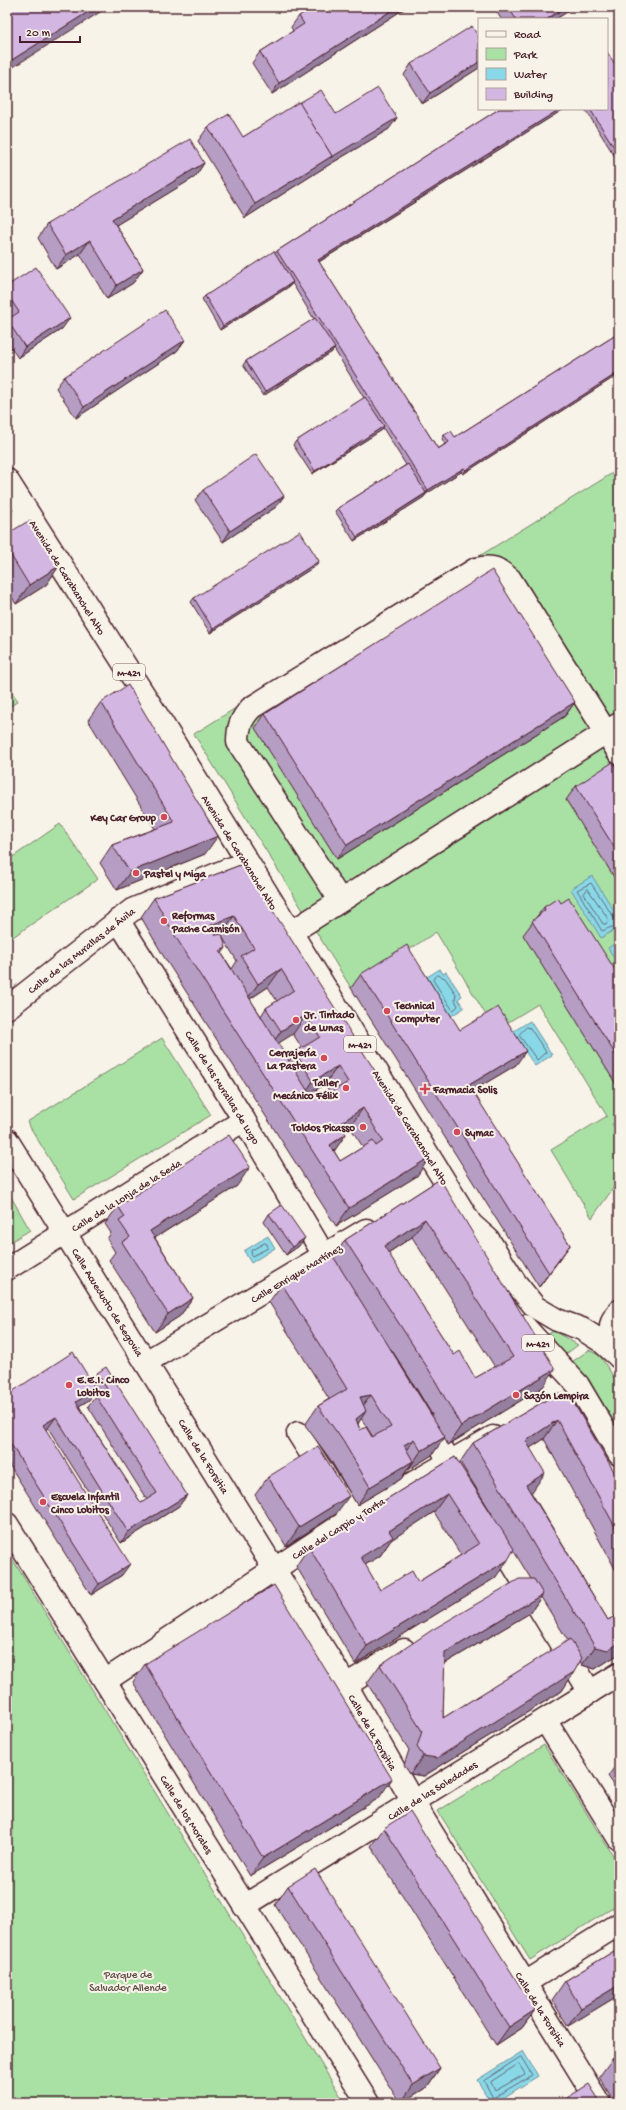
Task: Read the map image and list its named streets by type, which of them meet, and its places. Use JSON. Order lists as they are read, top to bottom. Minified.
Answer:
{"streets":{"street":["Avenida de Carabanchel Alto","M-421","Calle de las Murallas de Ávila","Calle de las Murallas de Lugo","Calle de la Lonja de la Seda","Calle Enrique Martínez","Calle Acueducto de Segovia","Calle de la Forsitia","Calle del Carpio y Torta","Calle de las Soledades","Calle de los Morales"]},"crossings":[["Avenida de Carabanchel Alto","Calle de las Murallas de Ávila"],["Calle de las Murallas de Ávila","Calle de las Murallas de Lugo"],["Calle de las Murallas de Lugo","Calle de la Lonja de la Seda"],["Calle de las Murallas de Lugo","Calle Enrique Martínez"],["Calle de la Lonja de la Seda","Calle Acueducto de Segovia"],["Calle Enrique Martínez","Calle Acueducto de Segovia"],["Calle Enrique Martínez","Calle de la Forsitia"],["Calle Acueducto de Segovia","Calle de la Forsitia"],["Calle de la Forsitia","Calle del Carpio y Torta"],["Calle de la Forsitia","Calle de las Soledades"],["Calle del Carpio y Torta","Calle de los Morales"],["Calle de las Soledades","Calle de los Morales"]],"parks":["Parque de Salvador Allende"],"places":{"other":["Key Car Group","Pastel y Miga","Reformas Pache Camisón","Technical Computer","Jr. Tintado de Lunas","Cerrajería La Pastera","Taller Mecánico Félix","Toldos Picasso","Symac","E.E.I. Cinco Lobitos","Sazón Lempira","Escuela Infantil Cinco Lobitos"],"health":["Farmacia Solis"]},"legend":["Road","Park","Water","Building"],"scale_bar":"20 m"}
